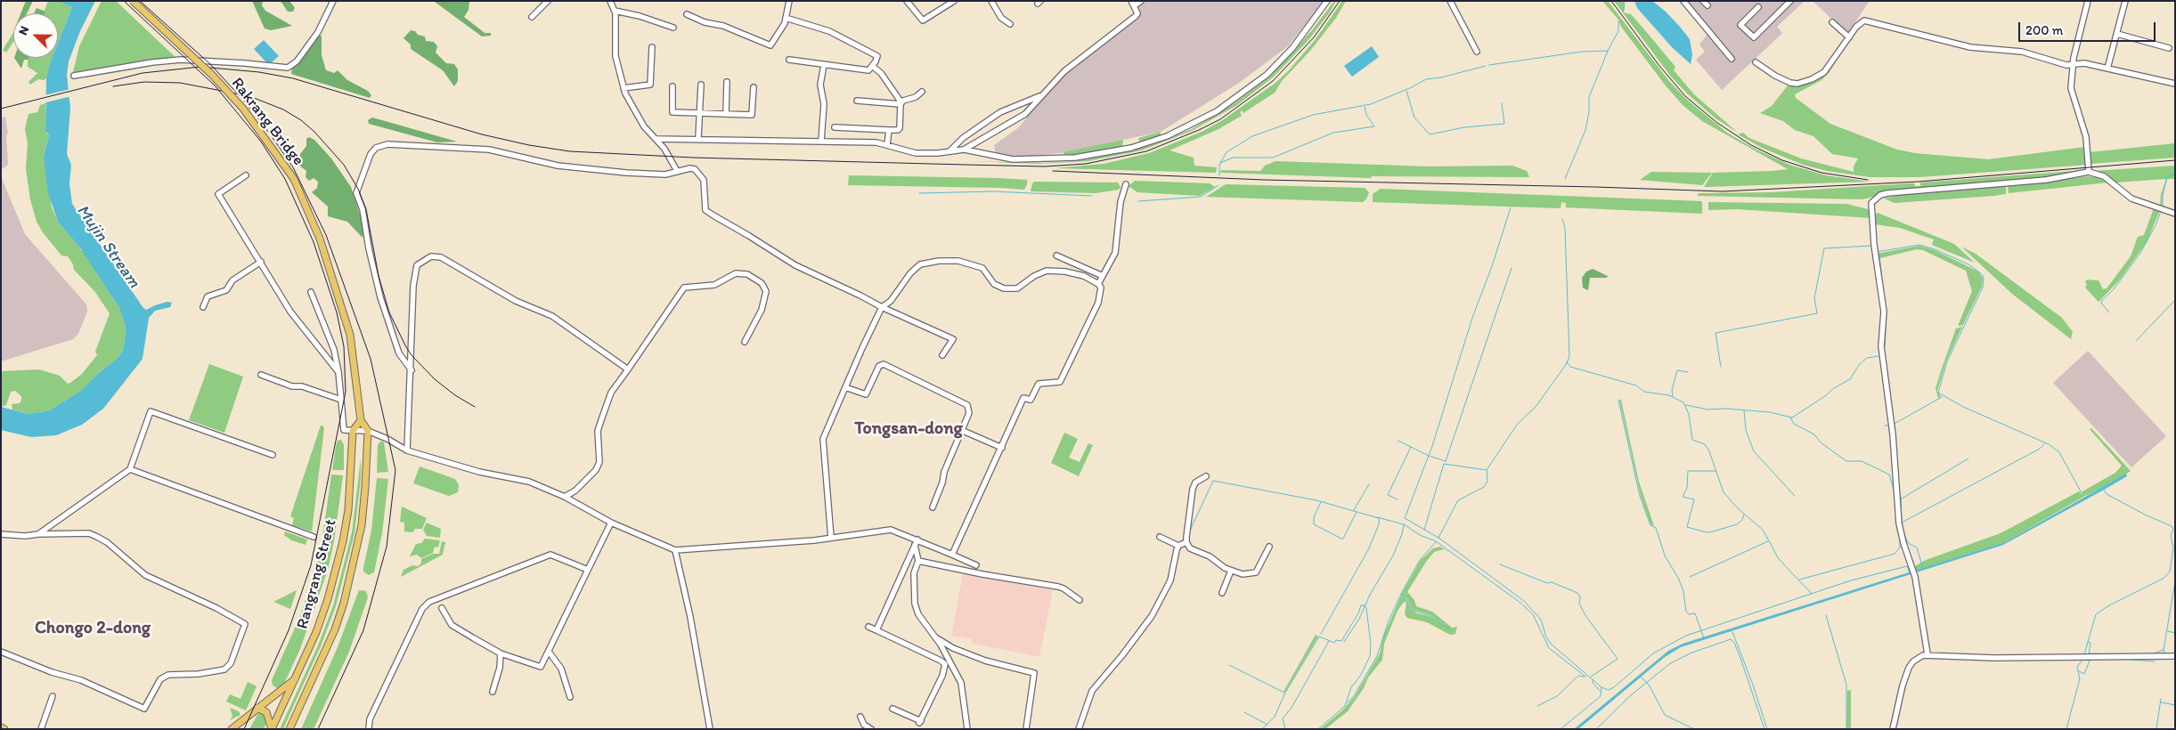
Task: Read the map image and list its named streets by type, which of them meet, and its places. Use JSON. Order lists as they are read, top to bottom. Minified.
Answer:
{"streets":{"main road":["Rakrang Bridge","Rangrang Street"]},"districts":["Tongsan-dong","Chongo 2-dong"],"water":["Mujin Stream"],"scale_bar":"200 m","north":"top left"}
